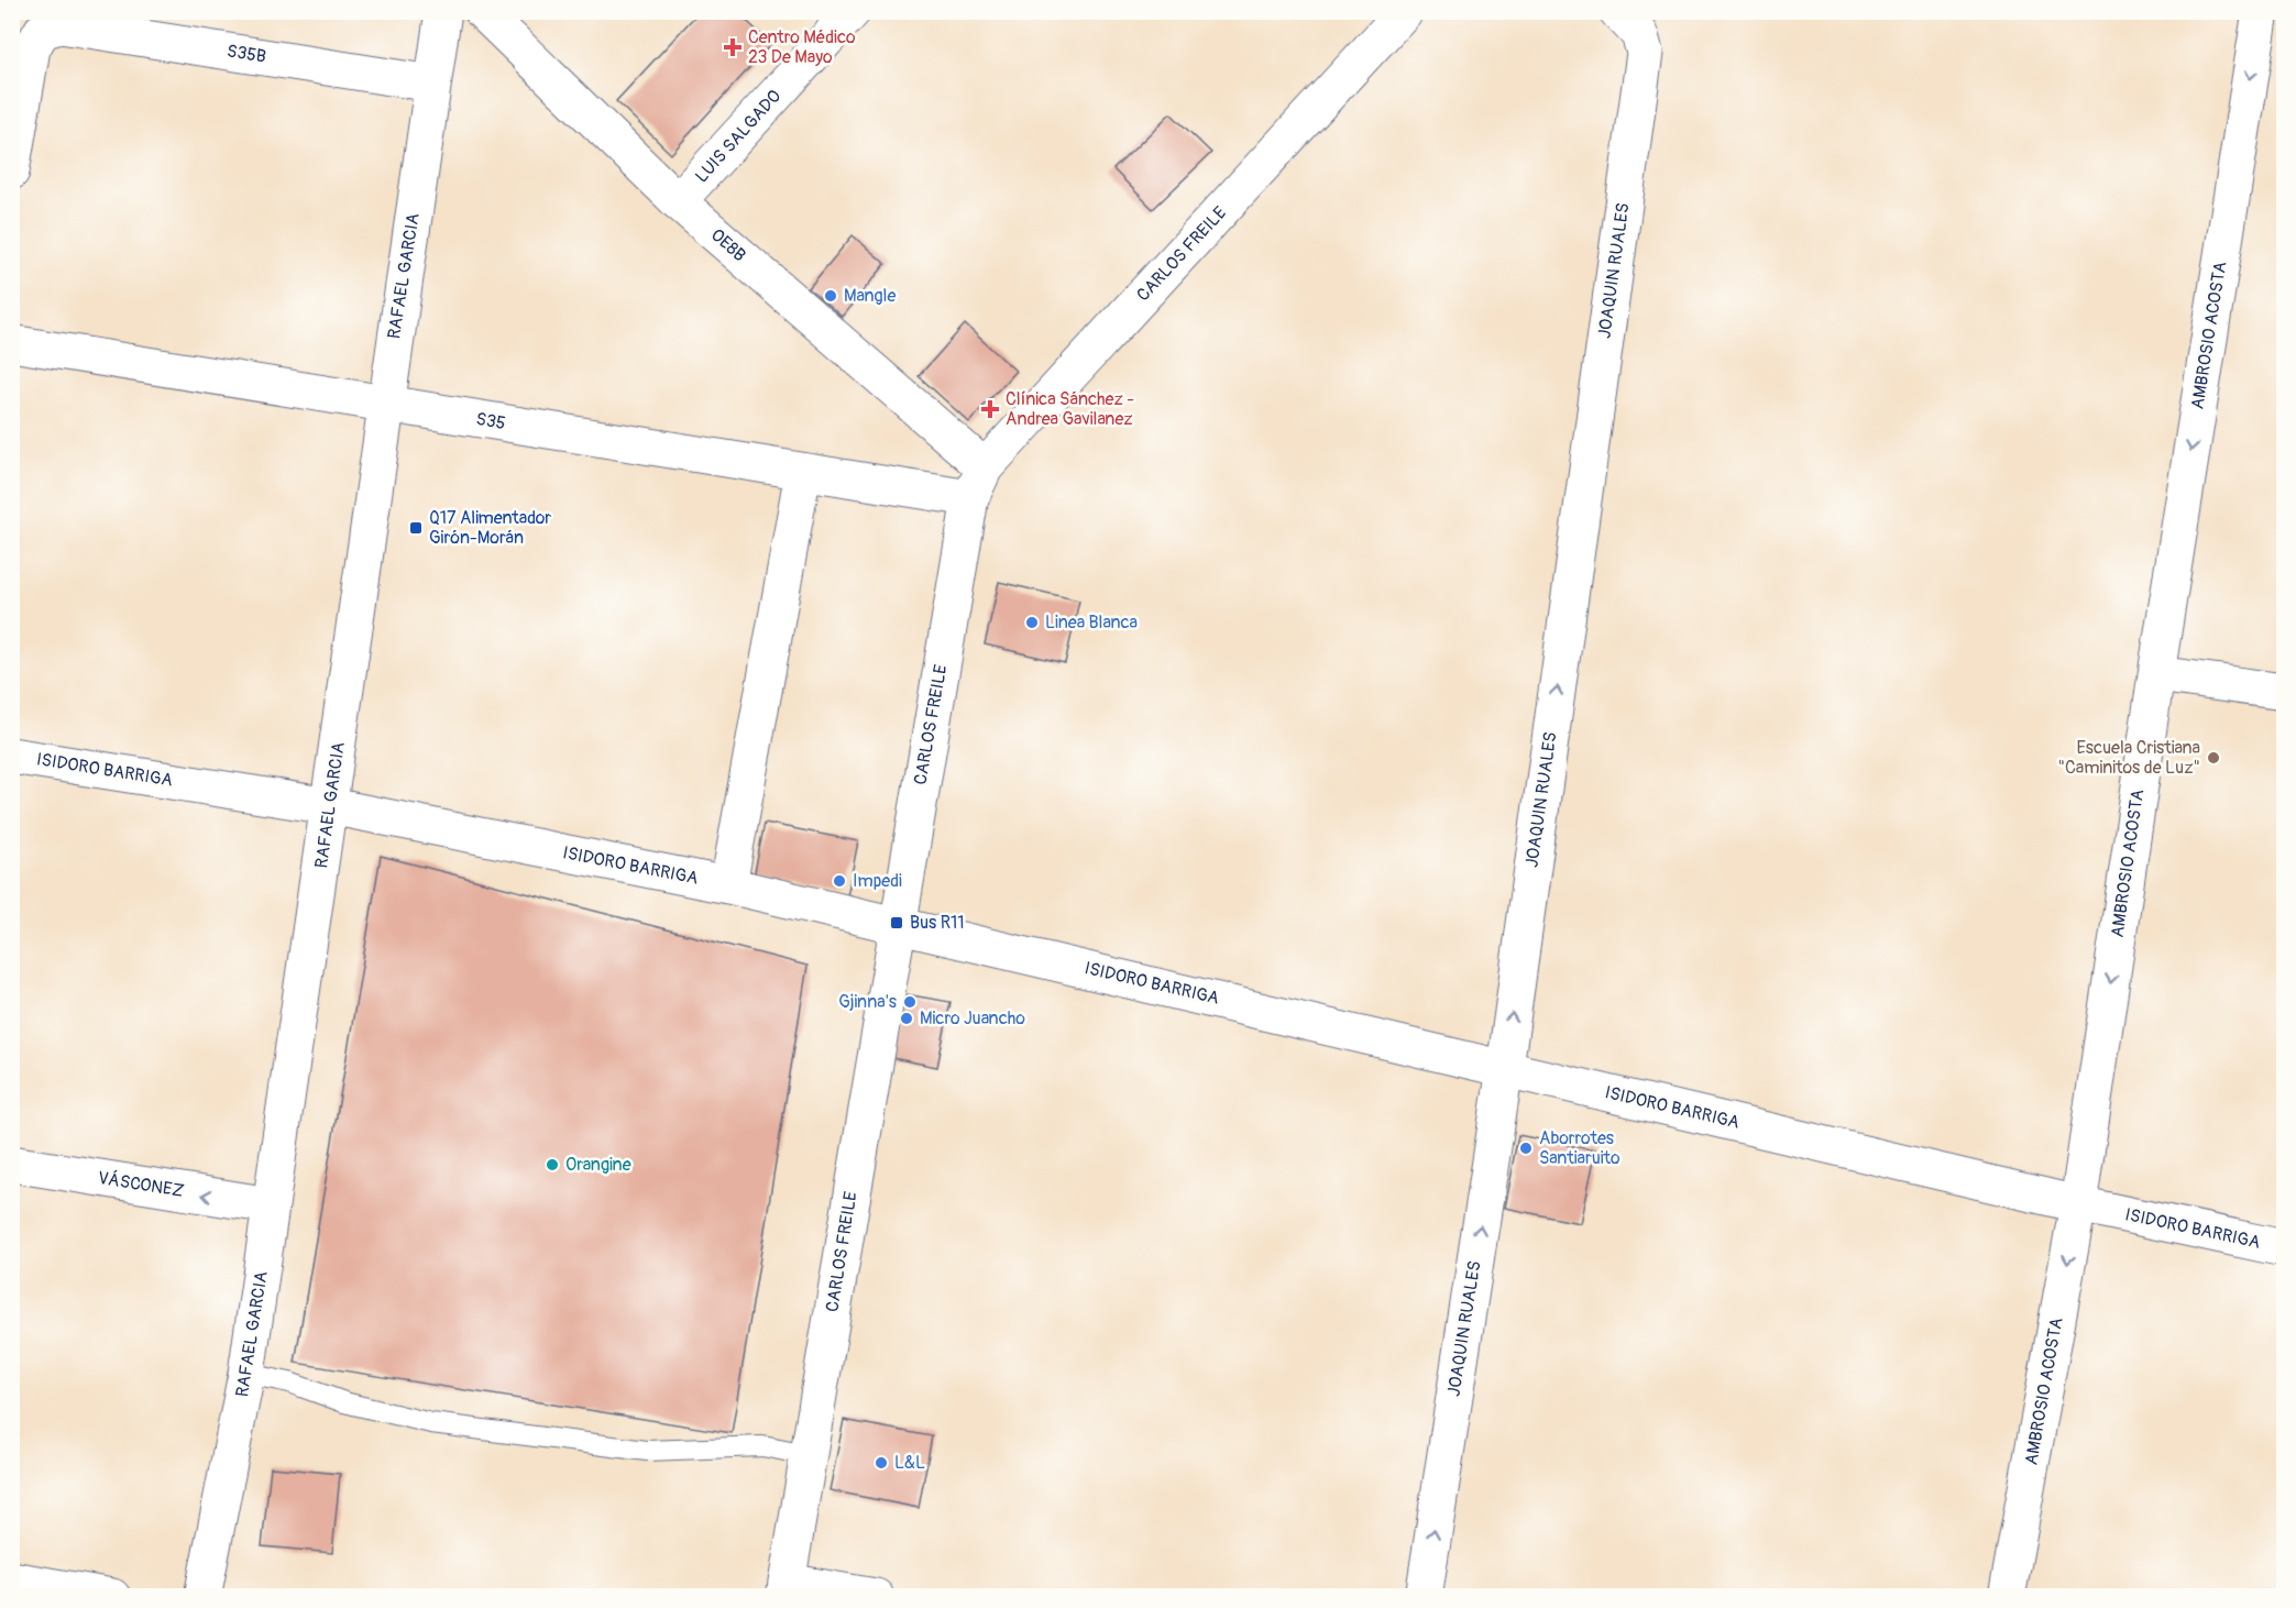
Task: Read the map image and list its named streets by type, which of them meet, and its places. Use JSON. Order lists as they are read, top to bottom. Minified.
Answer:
{"streets":{"street":["S35B","LUIS SALGADO","OE8B","CARLOS FREILE","JOAQUIN RUALES","RAFAEL GARCIA","AMBROSIO ACOSTA","S35","ISIDORO BARRIGA","VÁSCONEZ"]},"crossings":[["S35B","RAFAEL GARCIA"],["LUIS SALGADO","OE8B"],["OE8B","CARLOS FREILE"],["OE8B","S35"],["CARLOS FREILE","S35"],["CARLOS FREILE","ISIDORO BARRIGA"],["JOAQUIN RUALES","ISIDORO BARRIGA"],["RAFAEL GARCIA","S35"],["RAFAEL GARCIA","ISIDORO BARRIGA"],["RAFAEL GARCIA","VÁSCONEZ"],["AMBROSIO ACOSTA","ISIDORO BARRIGA"]],"one_way":["JOAQUIN RUALES","AMBROSIO ACOSTA","VÁSCONEZ"],"places":{"health":["Centro Médico 23 De Mayo","Clínica Sánchez - Andrea Gavilanez"],"other":["Mangle","Linea Blanca","Escuela Cristiana \"Caminitos de Luz\"","Impedi","Gjinna's","Micro Juancho","Aborrotes Santiaruito","Orangine","L&L"],"transit":["Q17 Alimentador Girón-Morán","Bus R11"]}}
